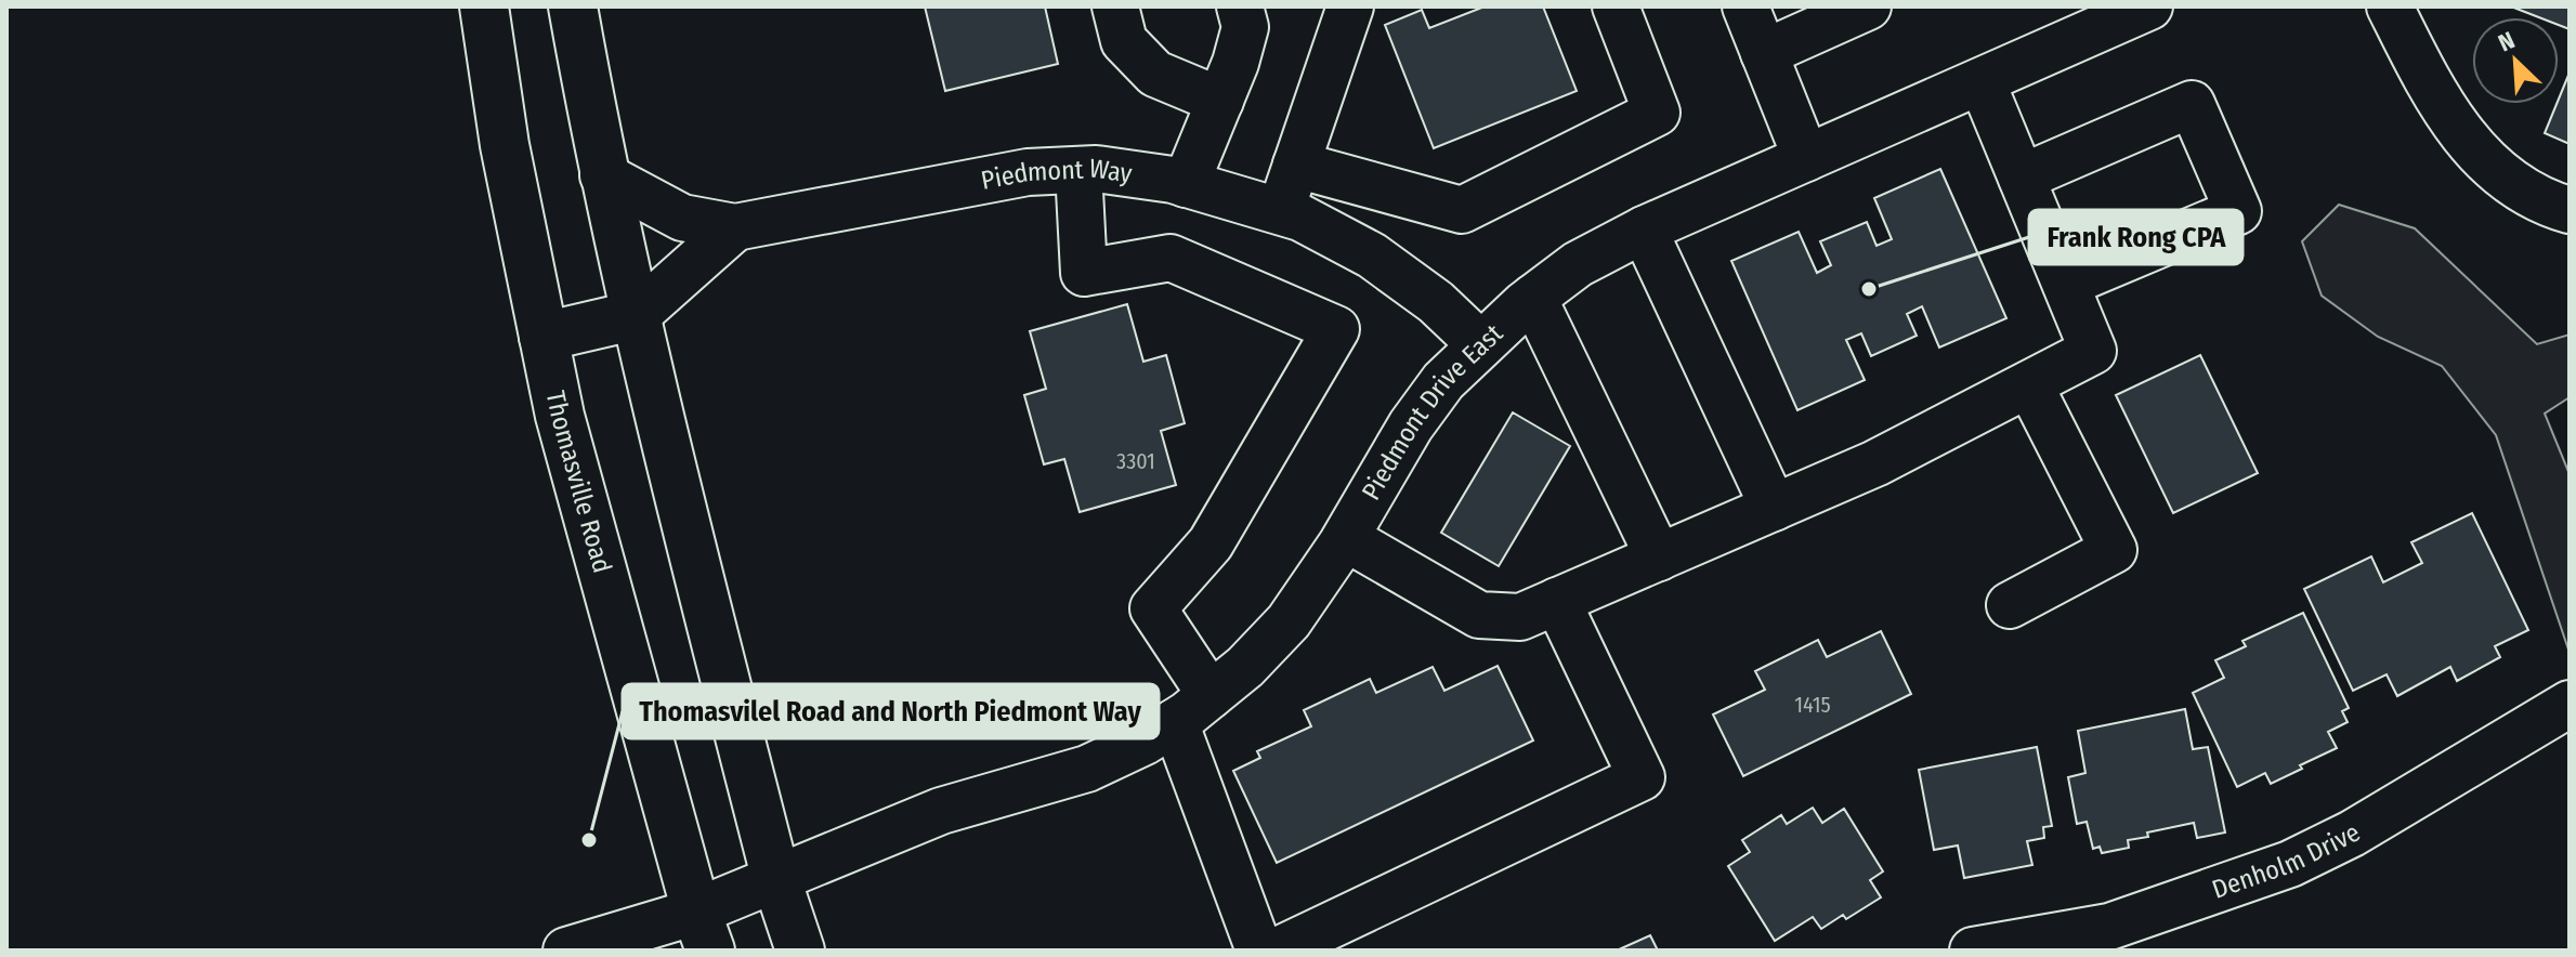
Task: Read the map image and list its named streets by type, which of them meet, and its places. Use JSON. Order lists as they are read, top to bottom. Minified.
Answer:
{"streets":{"main road":["Thomasville Road"],"street":["Piedmont Way","Piedmont Drive East","Denholm Drive"]},"crossings":[["Piedmont Way","Piedmont Drive East"],["Piedmont Drive East","Thomasville Road"]],"places":["Frank Rong CPA","Thomasvilel Road and North Piedmont Way"],"house_numbers":["3301","1415"],"north":"top left"}
